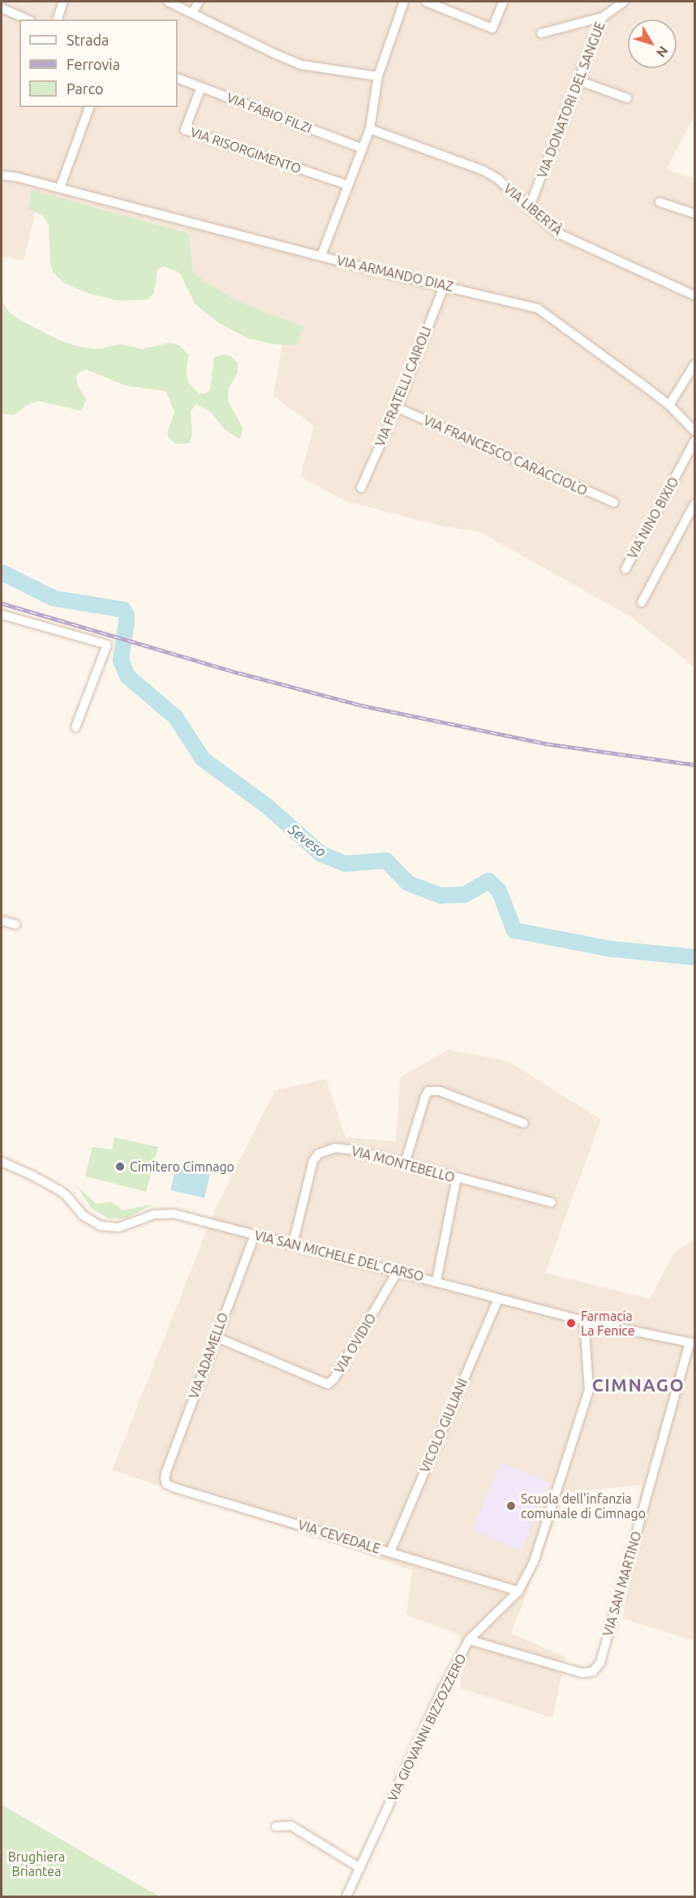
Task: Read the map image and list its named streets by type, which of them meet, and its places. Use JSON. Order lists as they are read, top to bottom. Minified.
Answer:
{"streets":{"street":["VIA DONATORI DEL SANGUE","VIA FABIO FILZI","VIA RISORGIMENTO","VIA LIBERTÀ","VIA ARMANDO DIAZ","VIA FRATELLI CAIROLI","VIA FRANCESCO CARACCIOLO","VIA NINO BIXIO","VIA MONTEBELLO","VIA SAN MICHELE DEL CARSO","VIA OVIDIO","VIA ADAMELLO","VICOLO GIULIANI","VIA CEVEDALE","VIA SAN MARTINO","VIA GIOVANNI BIZZOZZERO"]},"crossings":[["VIA DONATORI DEL SANGUE","VIA LIBERTÀ"],["VIA FABIO FILZI","VIA RISORGIMENTO"],["VIA ARMANDO DIAZ","VIA FRATELLI CAIROLI"],["VIA FRATELLI CAIROLI","VIA FRANCESCO CARACCIOLO"],["VIA MONTEBELLO","VIA SAN MICHELE DEL CARSO"],["VIA SAN MICHELE DEL CARSO","VIA OVIDIO"],["VIA SAN MICHELE DEL CARSO","VIA ADAMELLO"],["VIA SAN MICHELE DEL CARSO","VICOLO GIULIANI"],["VIA SAN MICHELE DEL CARSO","VIA SAN MARTINO"],["VIA SAN MICHELE DEL CARSO","VIA GIOVANNI BIZZOZZERO"],["VIA OVIDIO","VIA ADAMELLO"],["VIA ADAMELLO","VIA CEVEDALE"],["VICOLO GIULIANI","VIA CEVEDALE"],["VIA CEVEDALE","VIA GIOVANNI BIZZOZZERO"],["VIA SAN MARTINO","VIA GIOVANNI BIZZOZZERO"]],"districts":["CIMNAGO"],"water":["Seveso"],"parks":["Brughiera Briantea"],"places":["Cimitero Cimnago","Farmacia La Fenice","Scuola dell'infanzia comunale di Cimnago"],"legend":["Strada","Ferrovia","Parco"],"north":"bottom right"}
